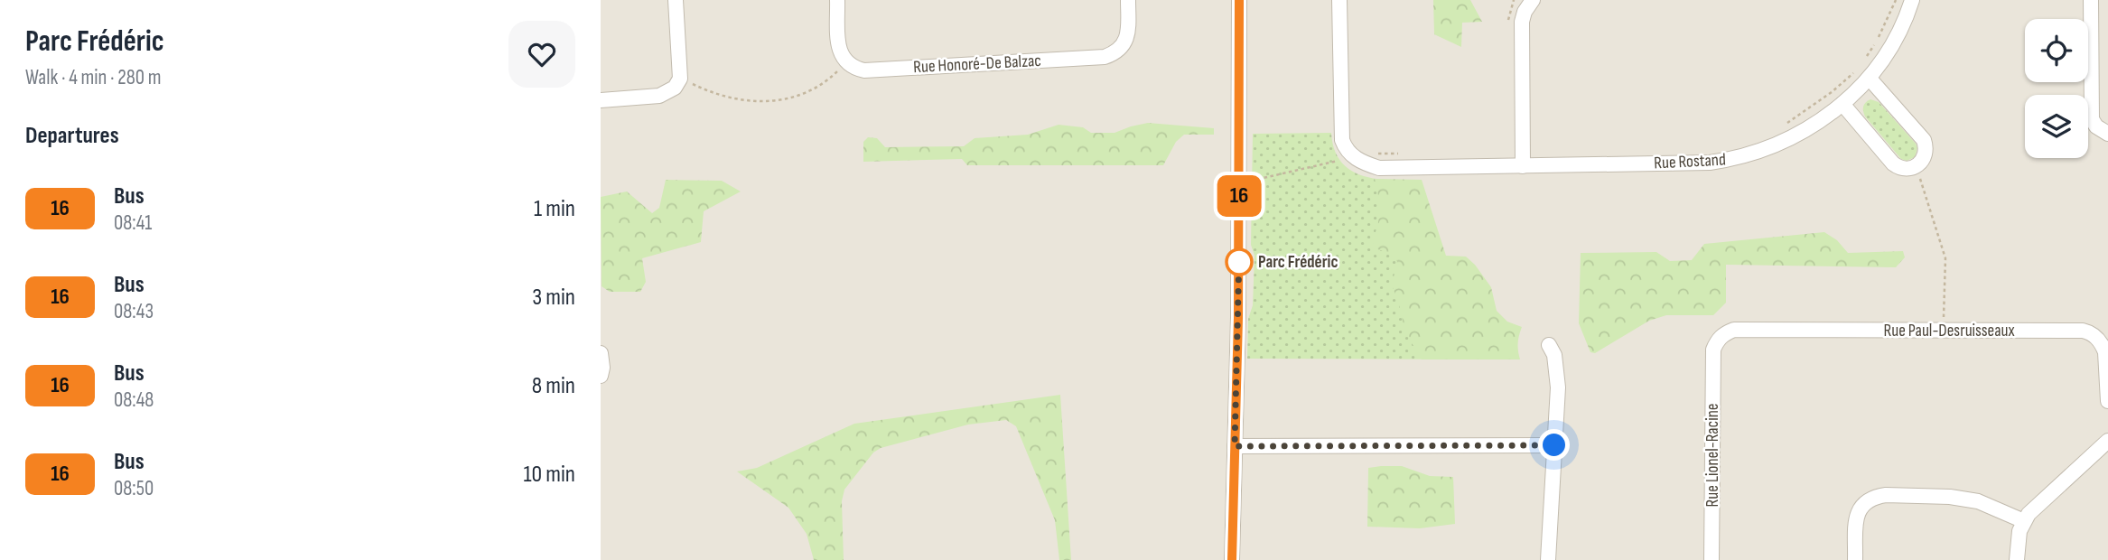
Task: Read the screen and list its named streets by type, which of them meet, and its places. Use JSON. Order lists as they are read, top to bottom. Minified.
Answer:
{"streets":{"street":["Rue Honoré-De Balzac","Rue Rostand","Rue Paul-Desruisseaux","Rue Lionel-Racine"]},"crossings":[["Rue Paul-Desruisseaux","Rue Lionel-Racine"]],"places":["Parc Frédéric"],"lines":["bus line 16"],"page":{"heading":[["Parc Frédéric","Walk · 4 min · 280 m"],"Departures"],"on_map":"16","list":[{"mark":"16","name":"Bus","note":"08:41","value":"1 min"},{"mark":"16","name":"Bus","note":"08:43","value":"3 min"},{"mark":"16","name":"Bus","note":"08:48","value":"8 min"},{"mark":"16","name":"Bus","note":"08:50","value":"10 min"}]}}
